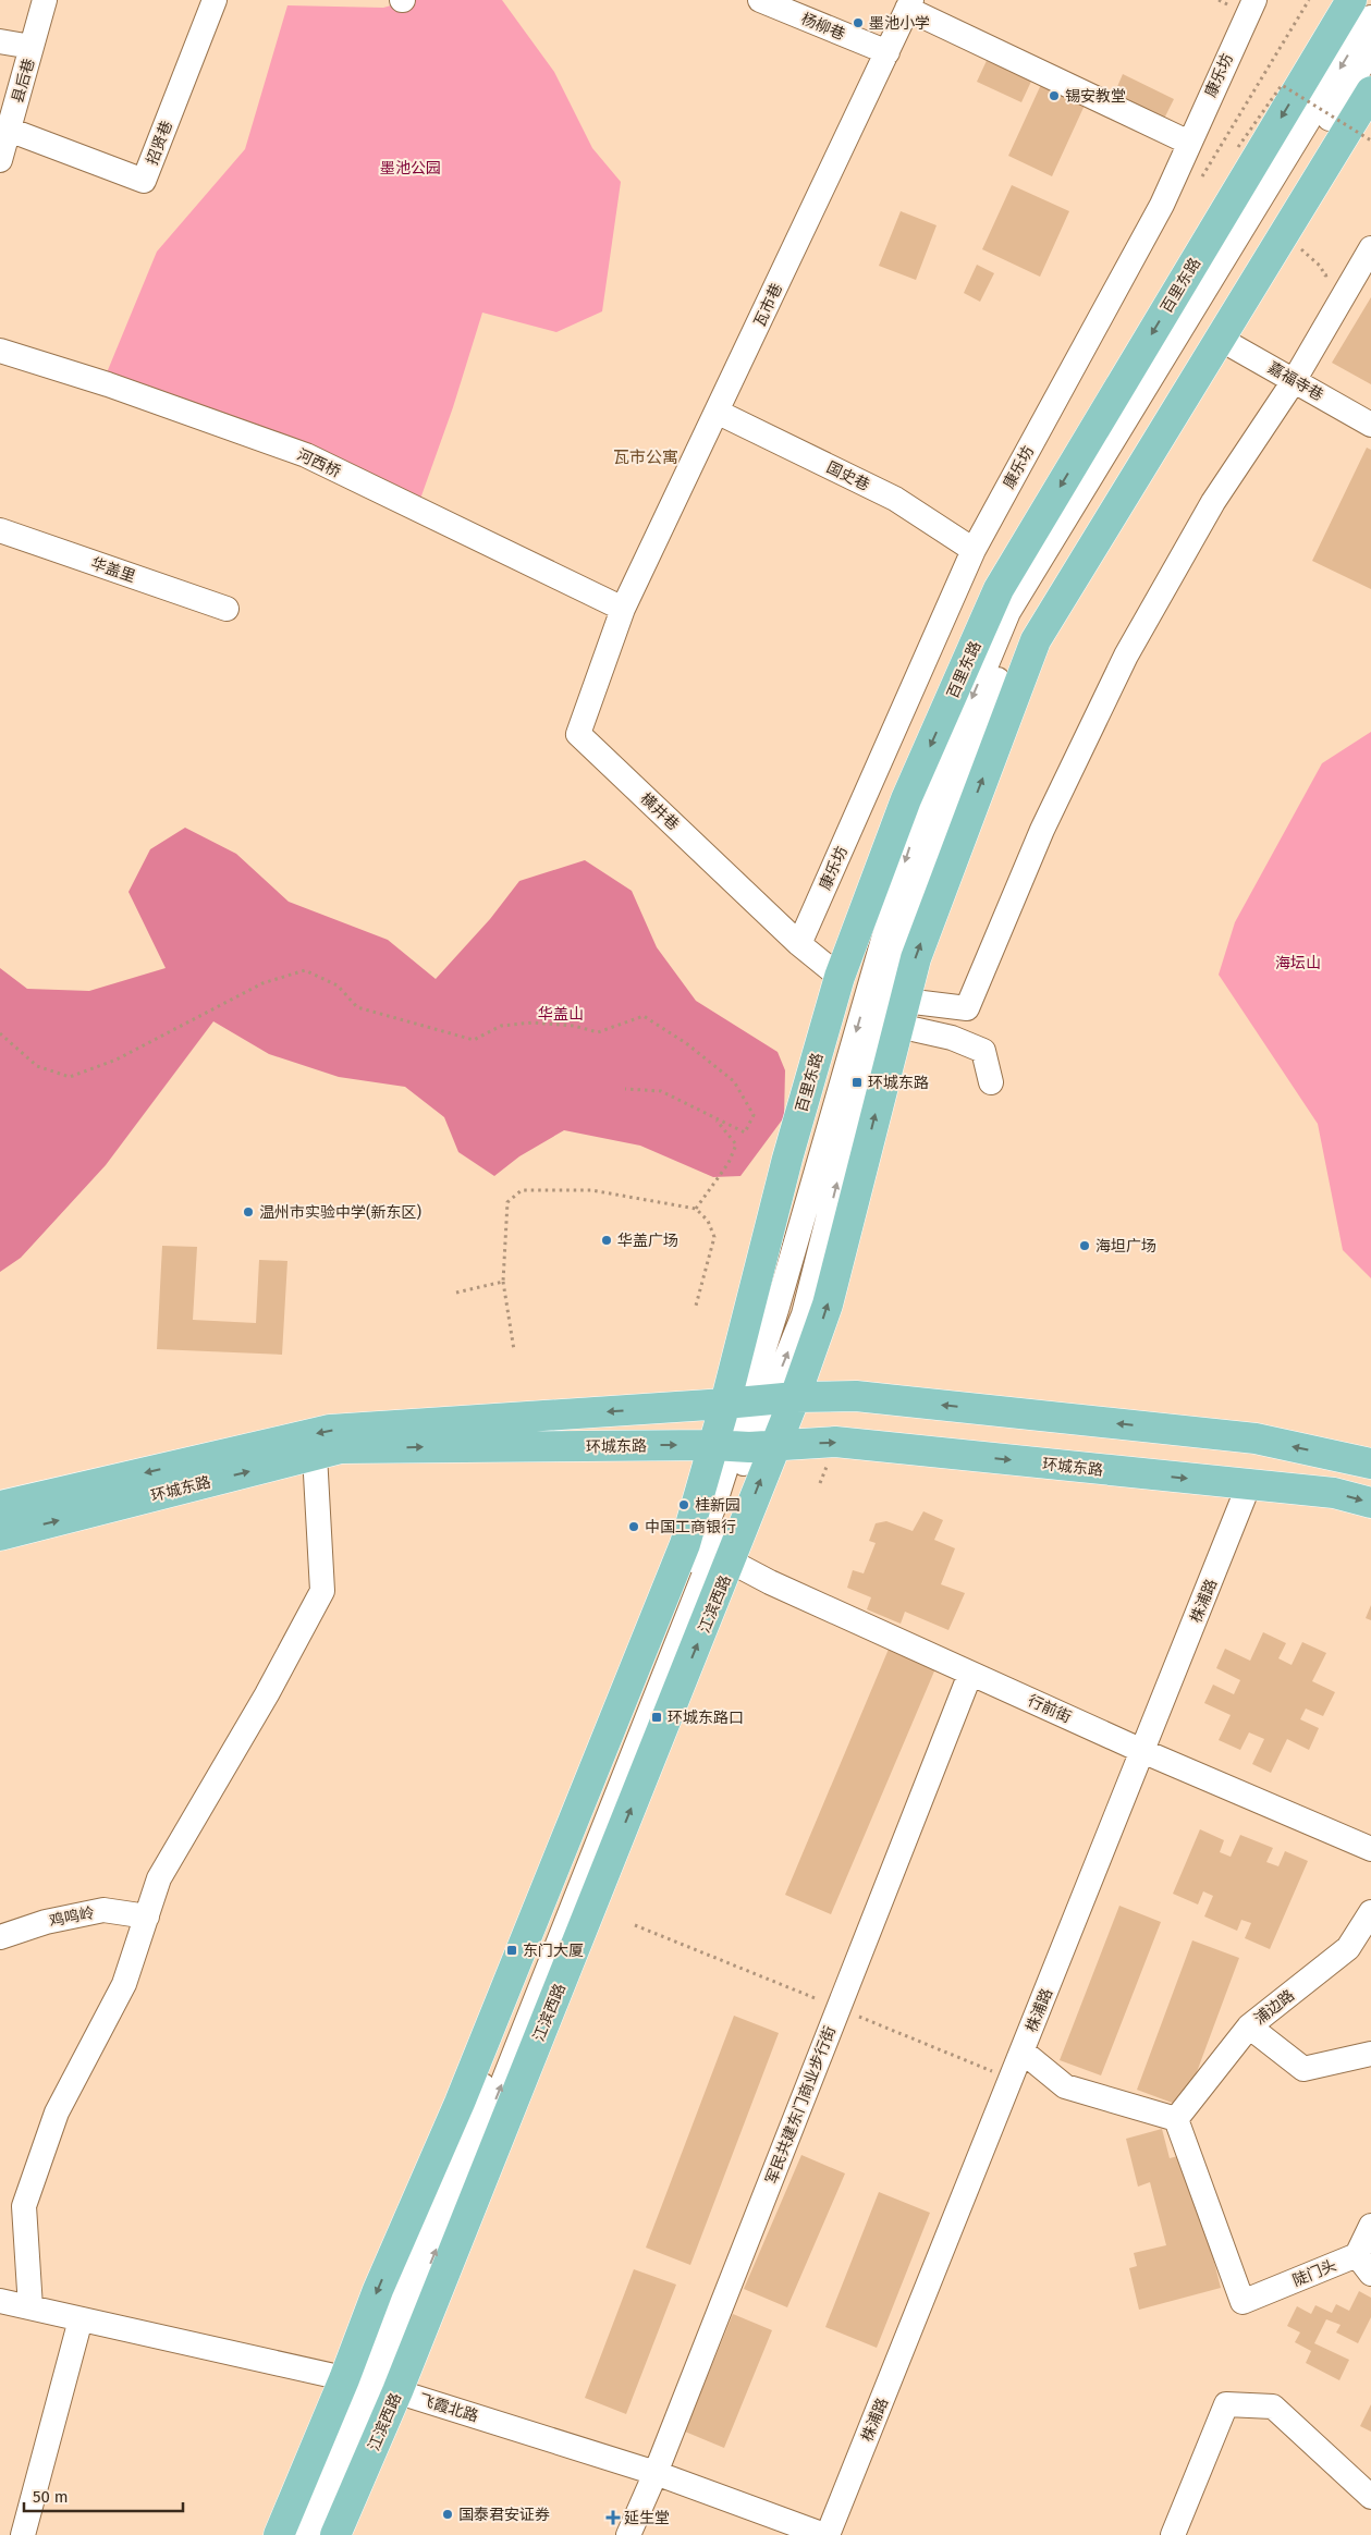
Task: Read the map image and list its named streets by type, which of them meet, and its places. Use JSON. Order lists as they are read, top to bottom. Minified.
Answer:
{"streets":{"main road":["百里东路","环城东路","江滨西路"],"street":["杨柳巷","康乐坊","县后巷","招贤巷","瓦市巷","嘉福寺巷","河西桥","国史巷","华盖里","横井巷","株浦路","行前街","鸡鸣岭","浦边路","军民共建东门商业步行街","陡门头","飞霞北路"]},"crossings":[["杨柳巷","瓦市巷"],["康乐坊","国史巷"],["康乐坊","横井巷"],["县后巷","招贤巷"],["百里东路","横井巷"],["百里东路","环城东路"],["百里东路","江滨西路"],["瓦市巷","河西桥"],["瓦市巷","国史巷"],["瓦市巷","横井巷"],["河西桥","横井巷"],["环城东路","株浦路"],["环城东路","江滨西路"],["株浦路","行前街"],["株浦路","飞霞北路"],["江滨西路","行前街"],["江滨西路","飞霞北路"],["行前街","军民共建东门商业步行街"],["军民共建东门商业步行街","飞霞北路"]],"districts":["瓦市公寓"],"parks":["墨池公园","海坛山","华盖山"],"places":{"other":["墨池小学","锡安教堂","温州市实验中学(新东区)","华盖广场","海坦广场","桂新园","中国工商银行","国泰君安证券"],"transit":["环城东路","环城东路口","东门大厦"],"health":["延生堂"]},"scale_bar":"50 m"}
